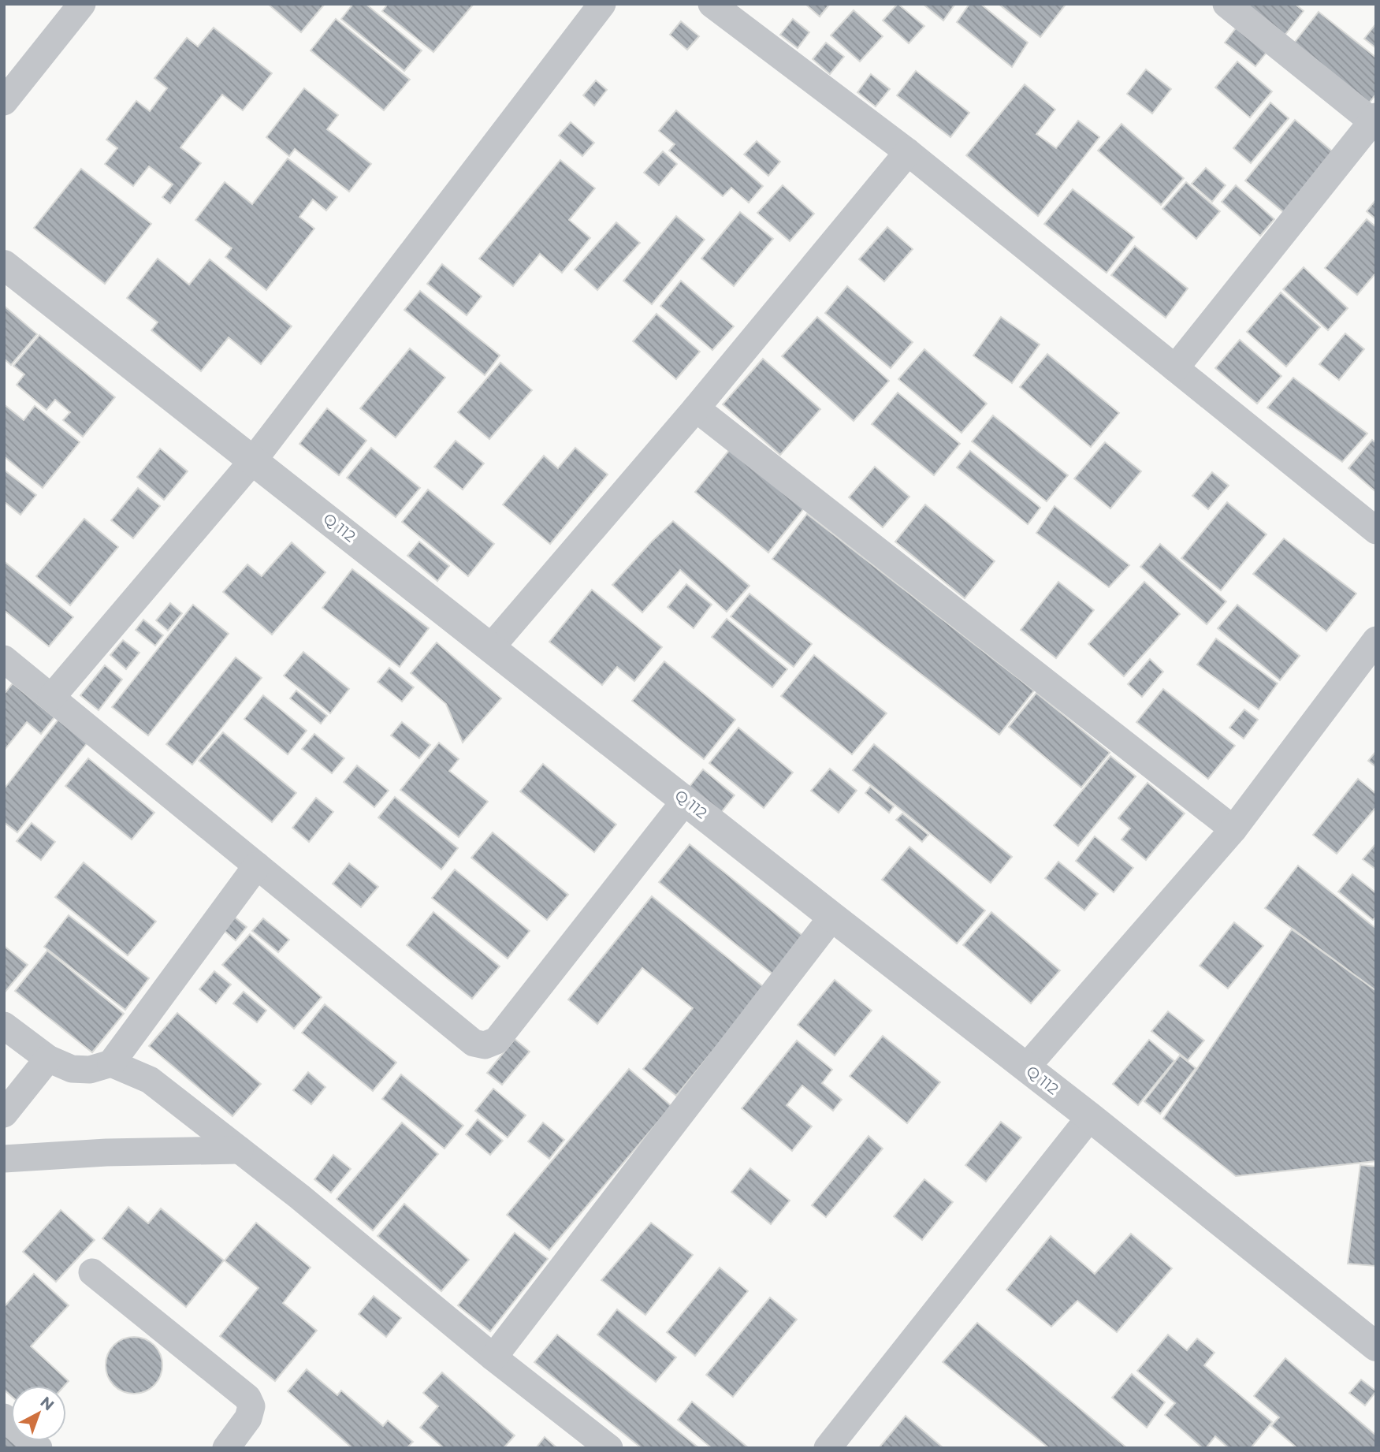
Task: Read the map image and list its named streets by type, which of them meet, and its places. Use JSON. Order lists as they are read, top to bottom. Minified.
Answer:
{"streets":{"street":["Q 112"]},"north":"top right"}
